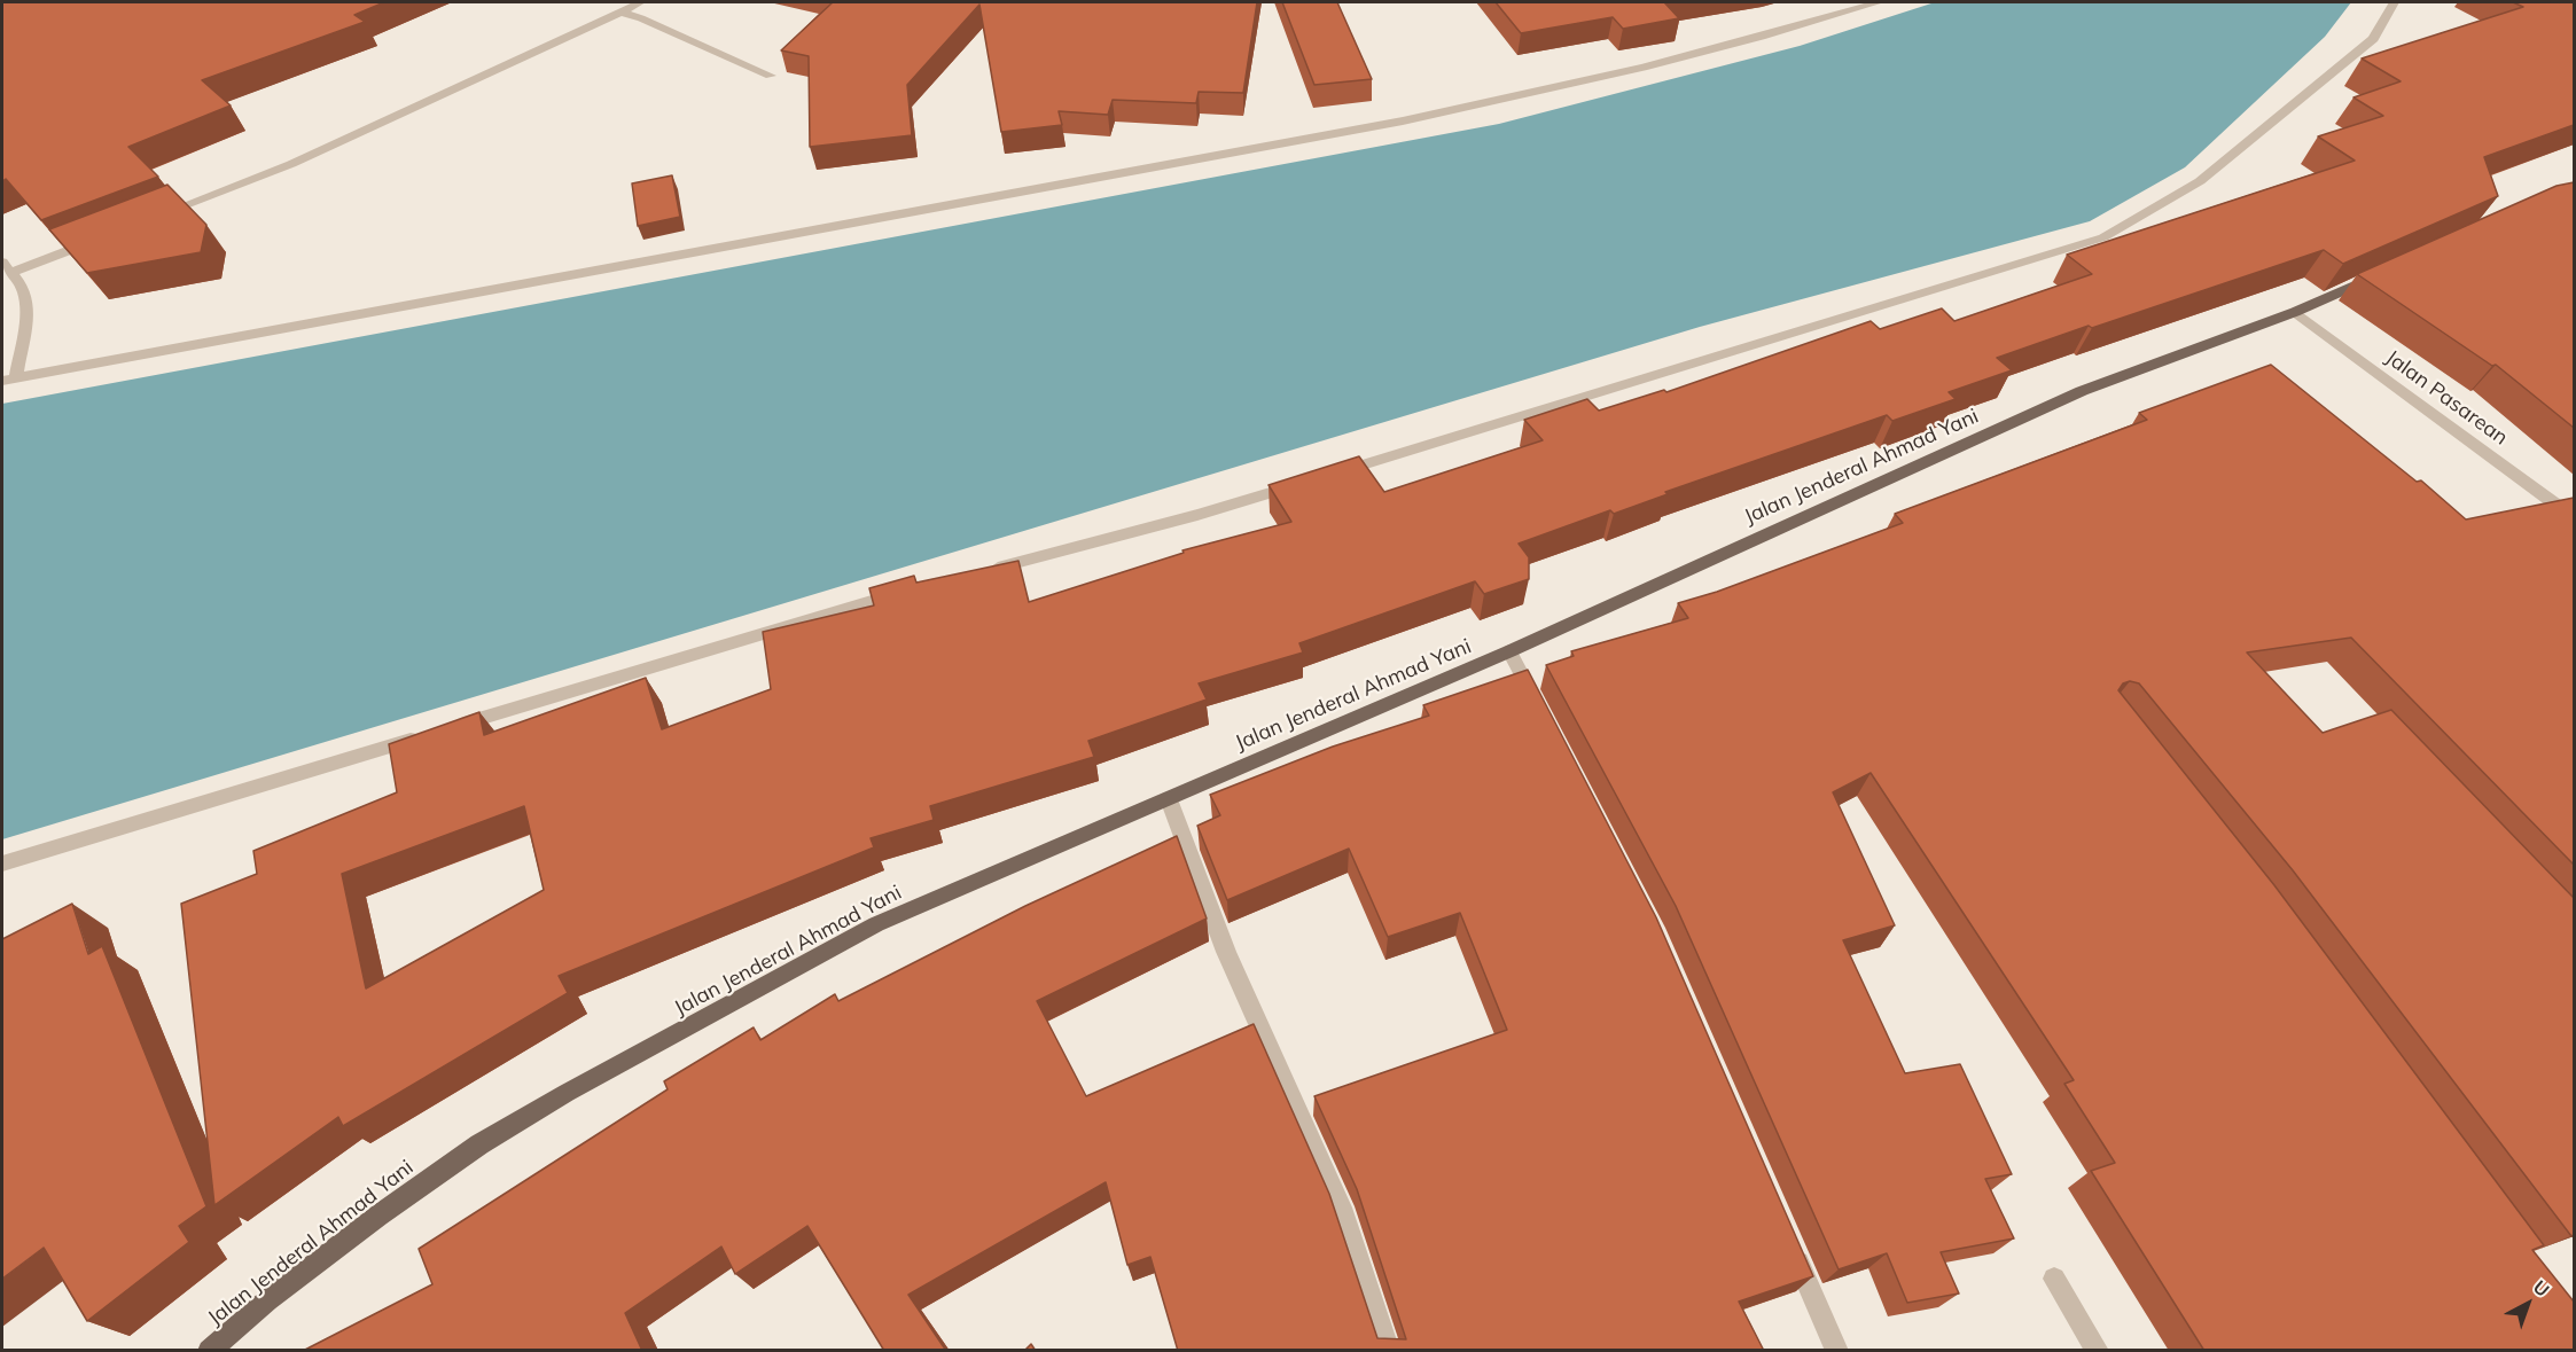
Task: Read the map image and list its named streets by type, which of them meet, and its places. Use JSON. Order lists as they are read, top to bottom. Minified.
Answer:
{"streets":{"main road":["Jalan Jenderal Ahmad Yani"],"street":["Jalan Pasarean"]},"crossings":[["Jalan Pasarean","Jalan Jenderal Ahmad Yani"]],"north":"top right"}
